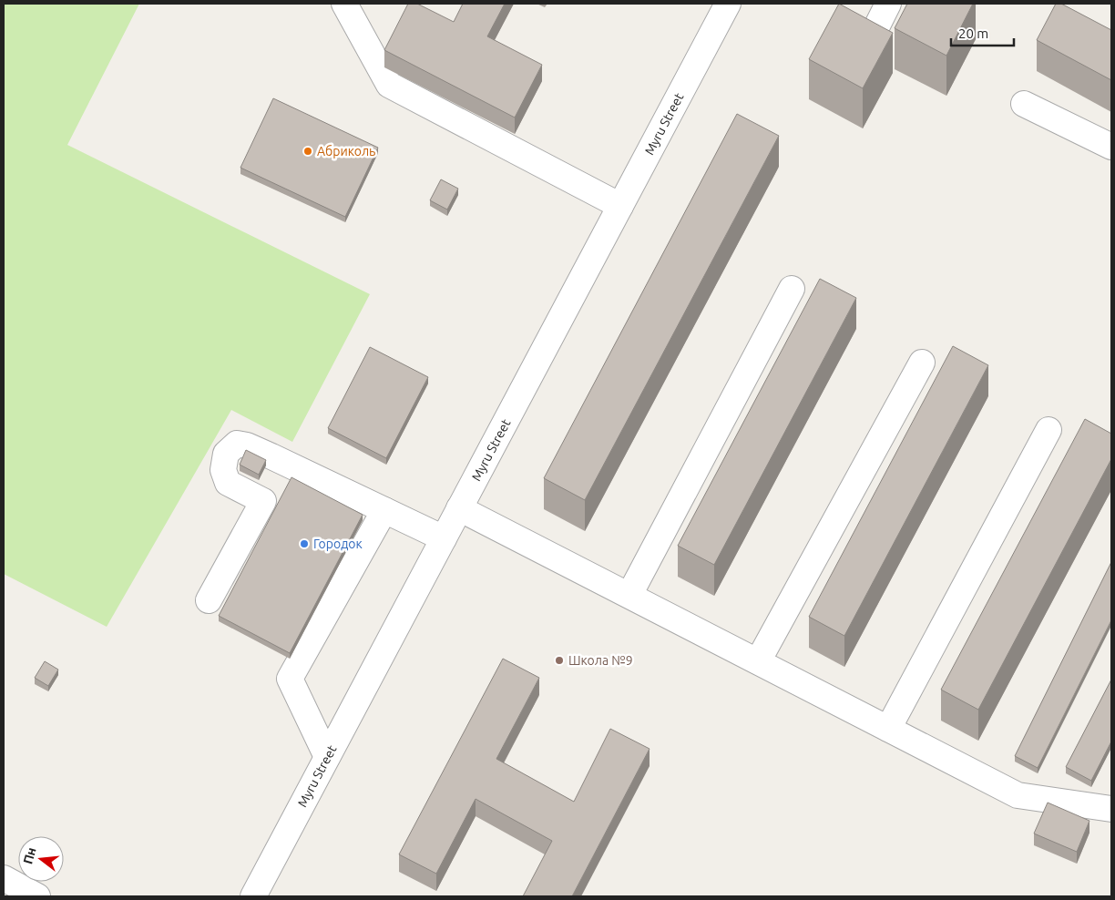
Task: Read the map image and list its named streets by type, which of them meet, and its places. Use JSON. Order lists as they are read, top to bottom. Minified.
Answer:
{"streets":{"street":["Myru Street"]},"places":["Абриколь","Городок","Школа №9"],"scale_bar":"20 m","north":"left"}
